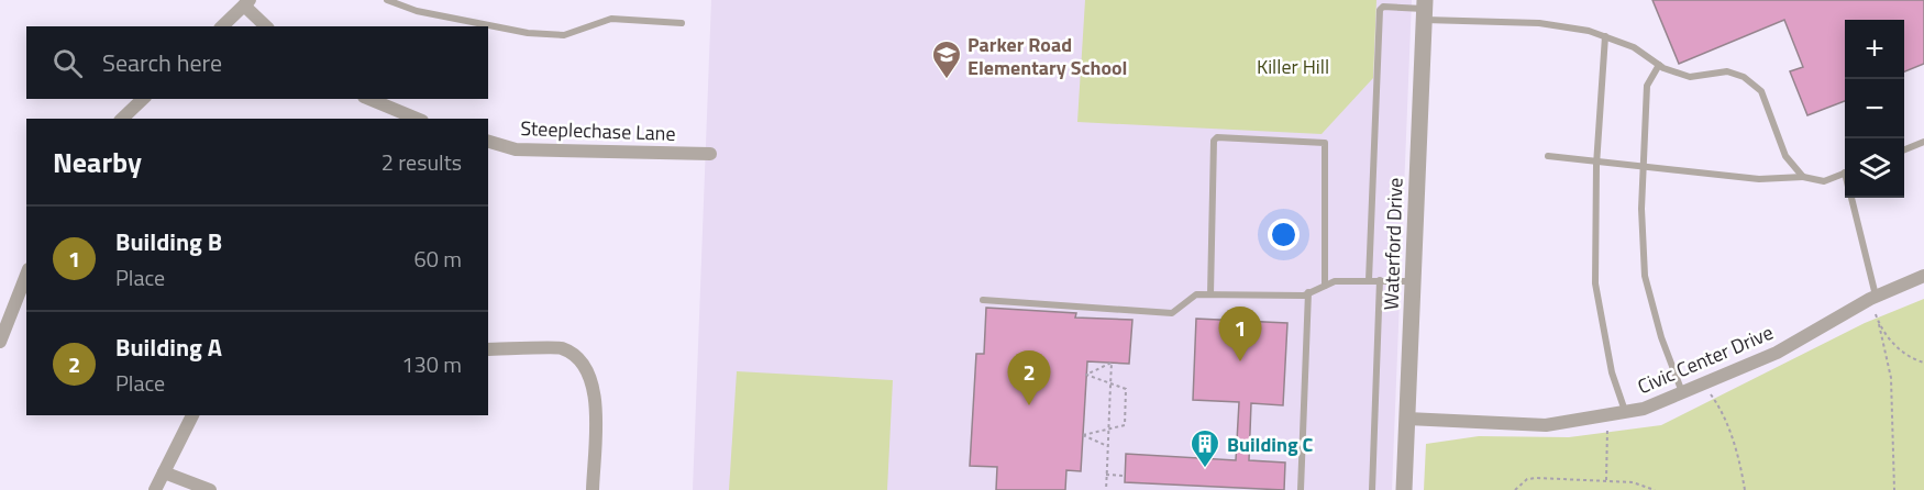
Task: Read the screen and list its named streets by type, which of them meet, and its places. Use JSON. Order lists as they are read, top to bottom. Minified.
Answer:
{"streets":{"street":["Steeplechase Lane","Waterford Drive","Civic Center Drive"]},"crossings":[["Waterford Drive","Civic Center Drive"]],"parks":["Killer Hill"],"places":{"school or university":["Parker Road Elementary School"],"building":["Building C"]},"page":{"map_buttons":["+","−"],"search":"Search here","heading":["Nearby","2 results"],"list":[{"mark":"1","name":"Building B","note":"Place","value":"60 m"},{"mark":"2","name":"Building A","note":"Place","value":"130 m"}],"pins":["1","2"]}}
